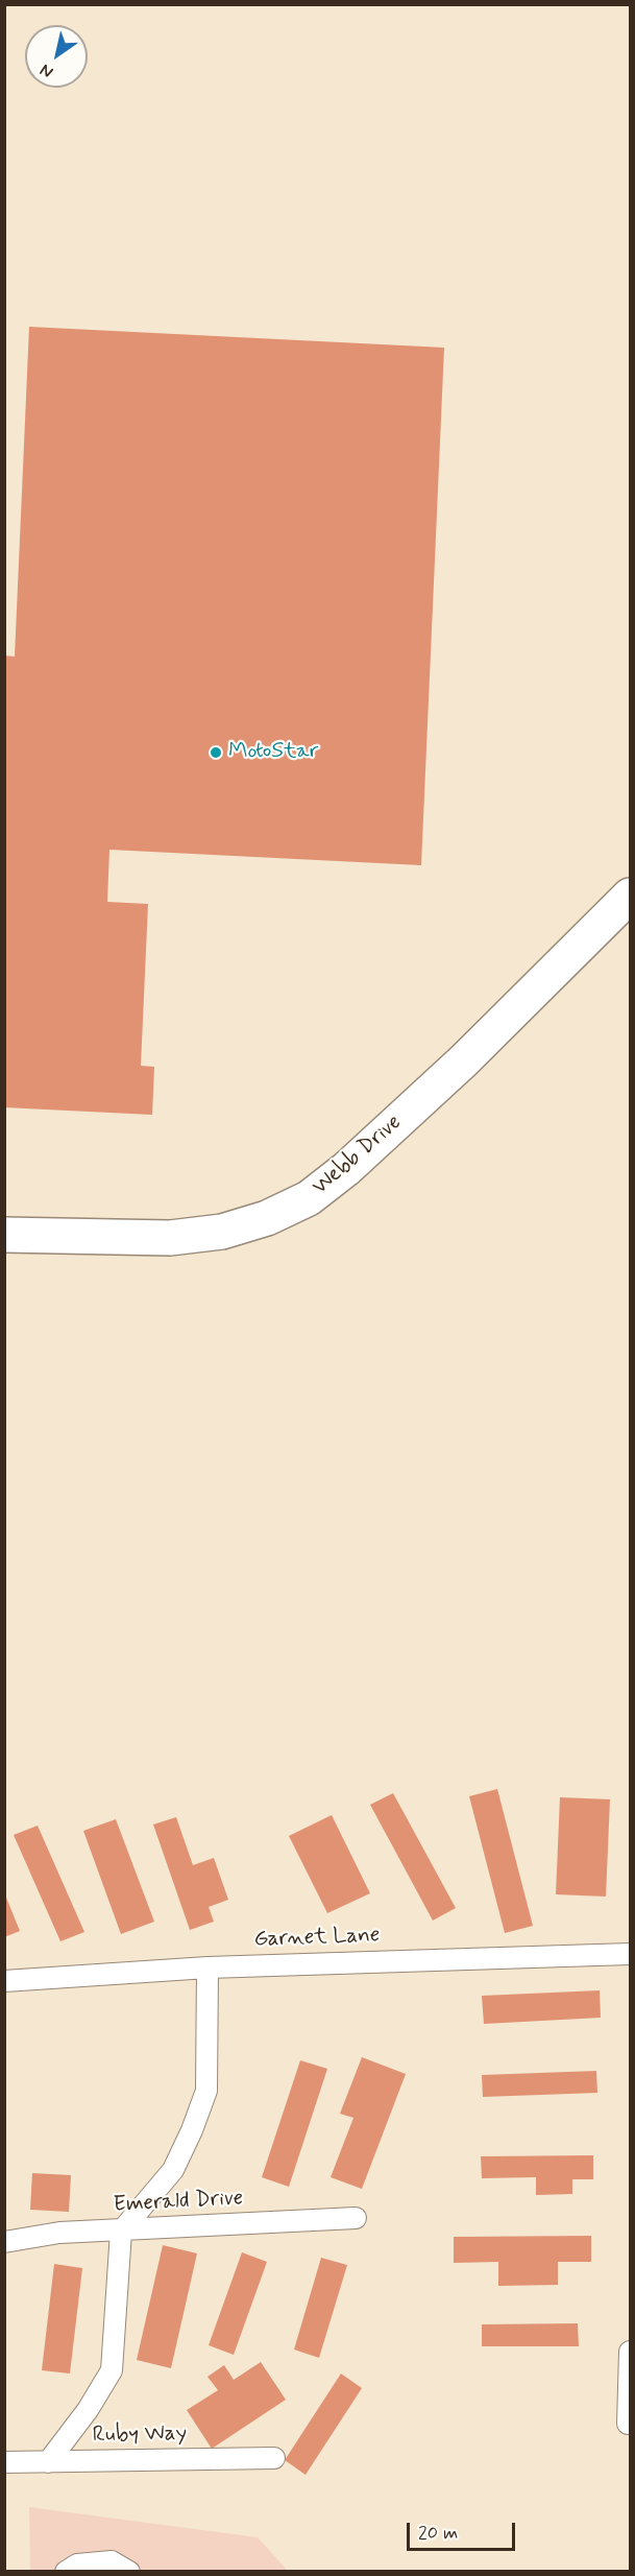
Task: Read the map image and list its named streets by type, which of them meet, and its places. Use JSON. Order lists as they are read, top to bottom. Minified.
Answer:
{"streets":{"street":["Webb Drive"],"lane":["Garnet Lane","Emerald Drive","Ruby Way"]},"places":["MotoStar"],"scale_bar":"20 m","north":"bottom left"}
